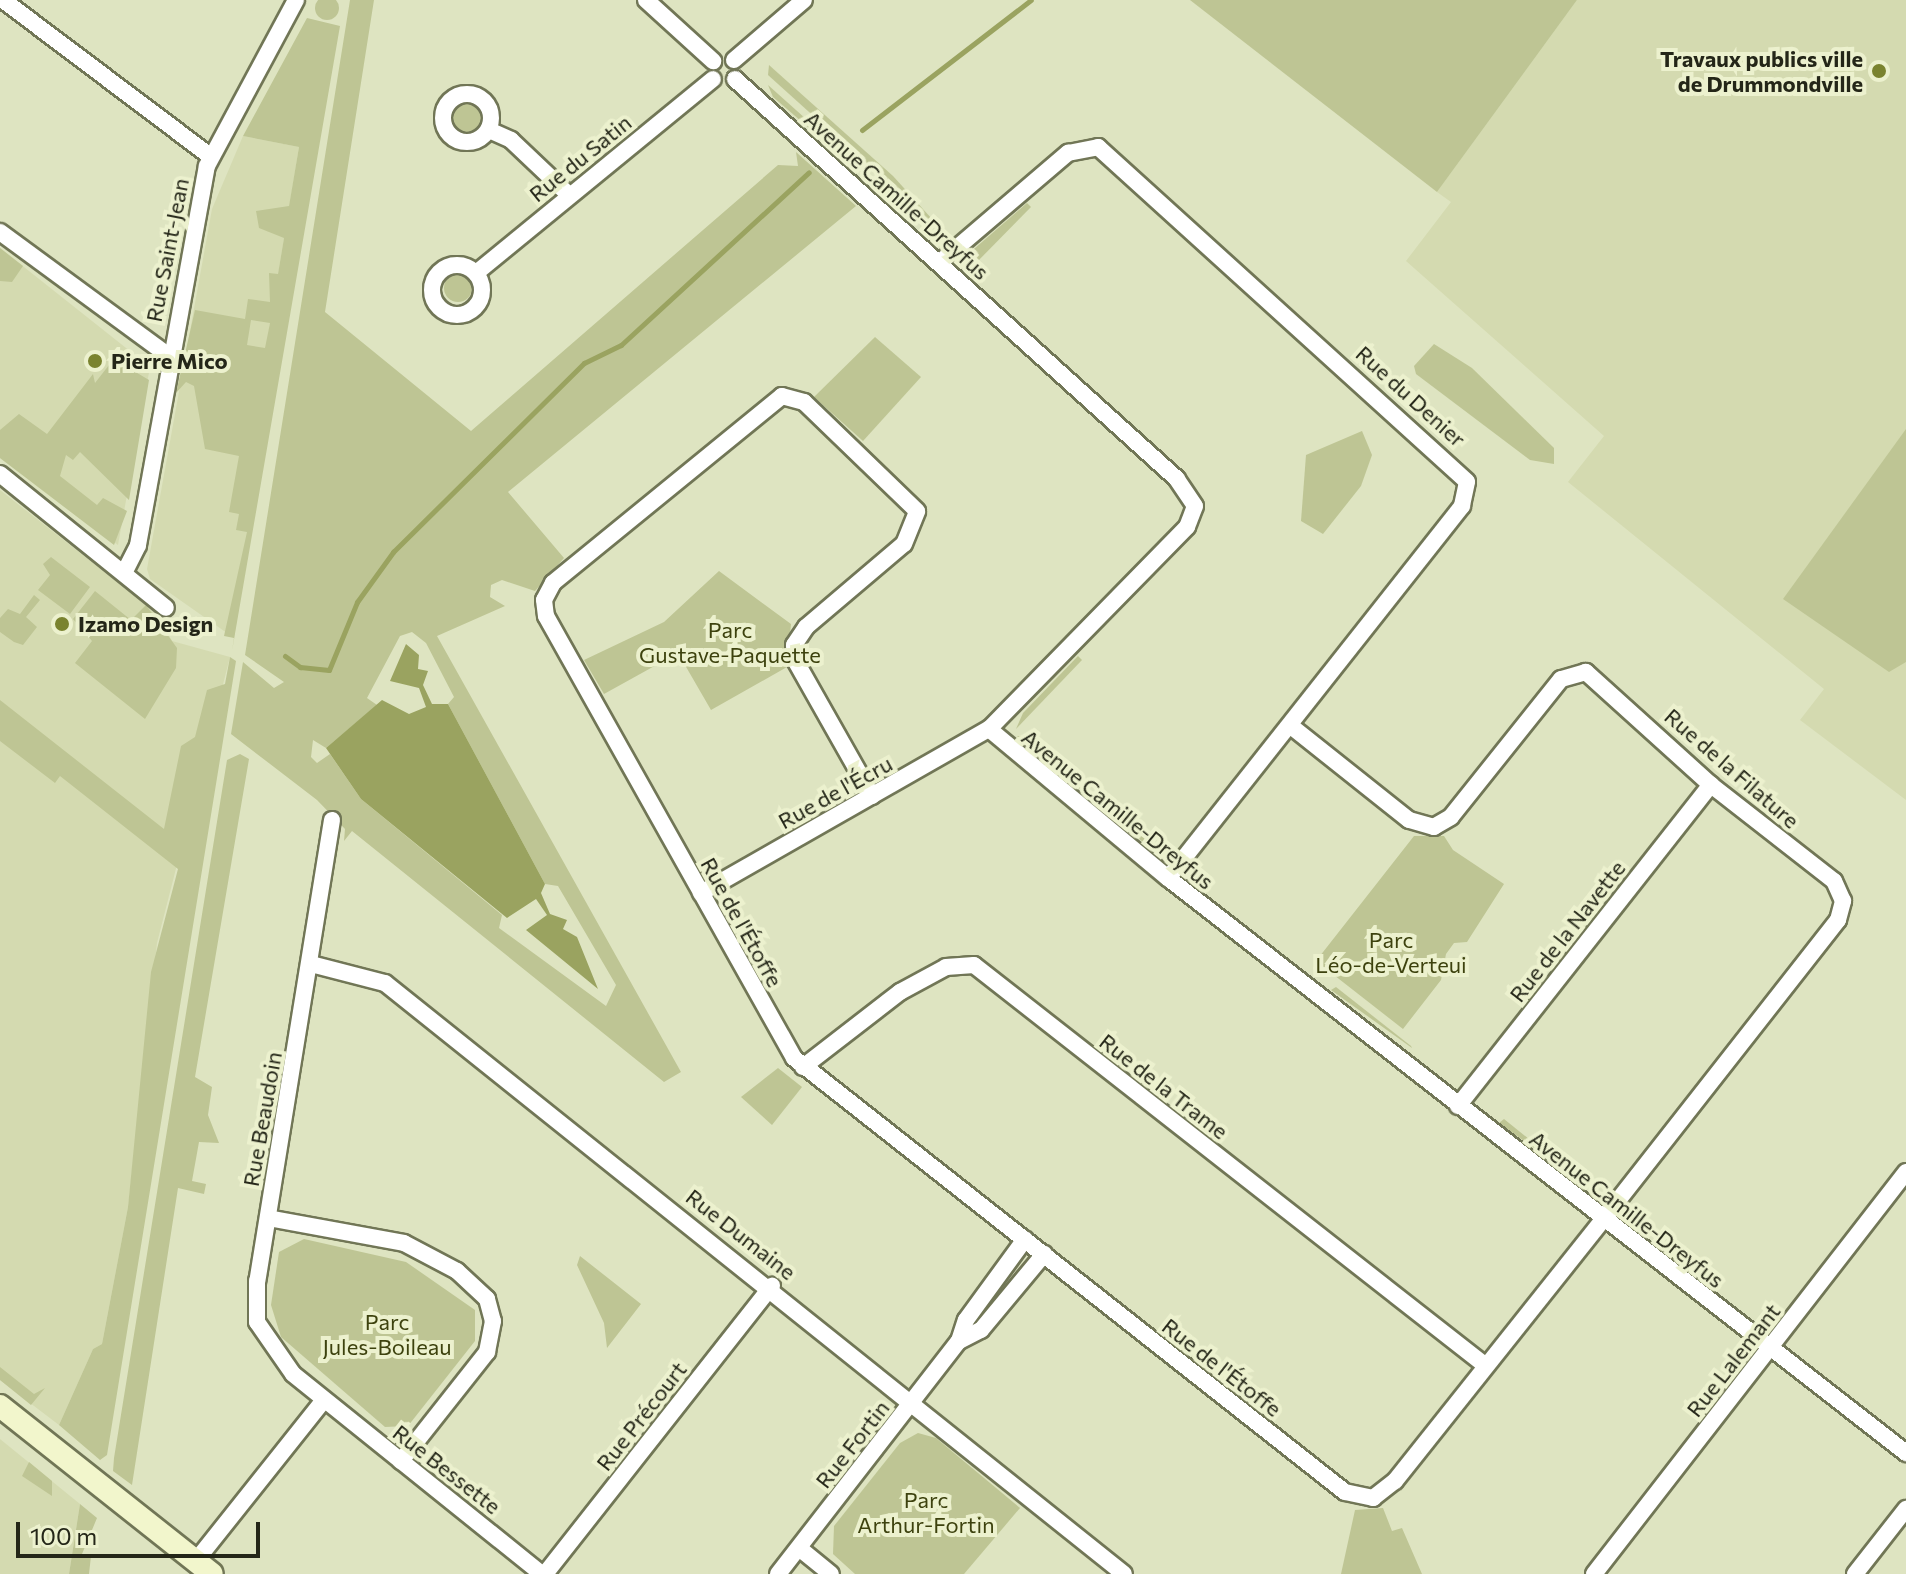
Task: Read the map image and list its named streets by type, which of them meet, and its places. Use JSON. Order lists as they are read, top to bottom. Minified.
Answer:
{"streets":{"street":["Rue du Satin","Avenue Camille-Dreyfus","Rue Saint-Jean","Rue du Denier","Rue de la Filature","Rue de l'Écru","Rue de l'Étoffe","Rue de la Navette","Rue de la Trame","Rue Beaudoin","Rue Dumaine","Rue Lalemant","Rue Précourt","Rue Fortin","Rue Bessette"]},"crossings":[["Avenue Camille-Dreyfus","Rue du Denier"],["Avenue Camille-Dreyfus","Rue de la Filature"],["Avenue Camille-Dreyfus","Rue de l'Écru"],["Avenue Camille-Dreyfus","Rue de l'Étoffe"],["Avenue Camille-Dreyfus","Rue de la Navette"],["Avenue Camille-Dreyfus","Rue Lalemant"],["Rue du Denier","Rue de la Filature"],["Rue de la Filature","Rue de l'Étoffe"],["Rue de la Filature","Rue de la Navette"],["Rue de l'Écru","Rue de l'Étoffe"],["Rue de l'Étoffe","Rue de la Trame"],["Rue de l'Étoffe","Rue Fortin"],["Rue Beaudoin","Rue Dumaine"],["Rue Beaudoin","Rue Bessette"],["Rue Dumaine","Rue Précourt"],["Rue Dumaine","Rue Fortin"],["Rue Précourt","Rue Bessette"]],"parks":["Parc Gustave-Paquette","Parc Léo-de-Verteui","Parc Jules-Boileau","Parc Arthur-Fortin"],"places":["Travaux publics ville de Drummondville","Pierre Mico","Izamo Design"],"scale_bar":"100 m"}
